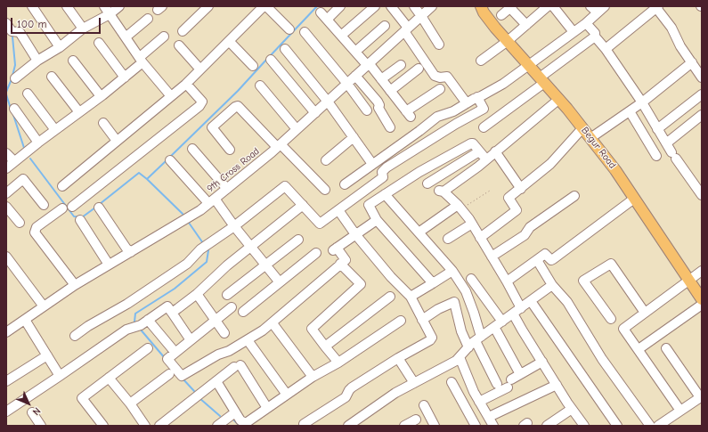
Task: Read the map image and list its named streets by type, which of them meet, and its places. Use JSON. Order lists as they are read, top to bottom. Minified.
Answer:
{"streets":{"main road":["Begur Road"],"street":["9th Cross Road"]},"scale_bar":"100 m","north":"bottom right"}
